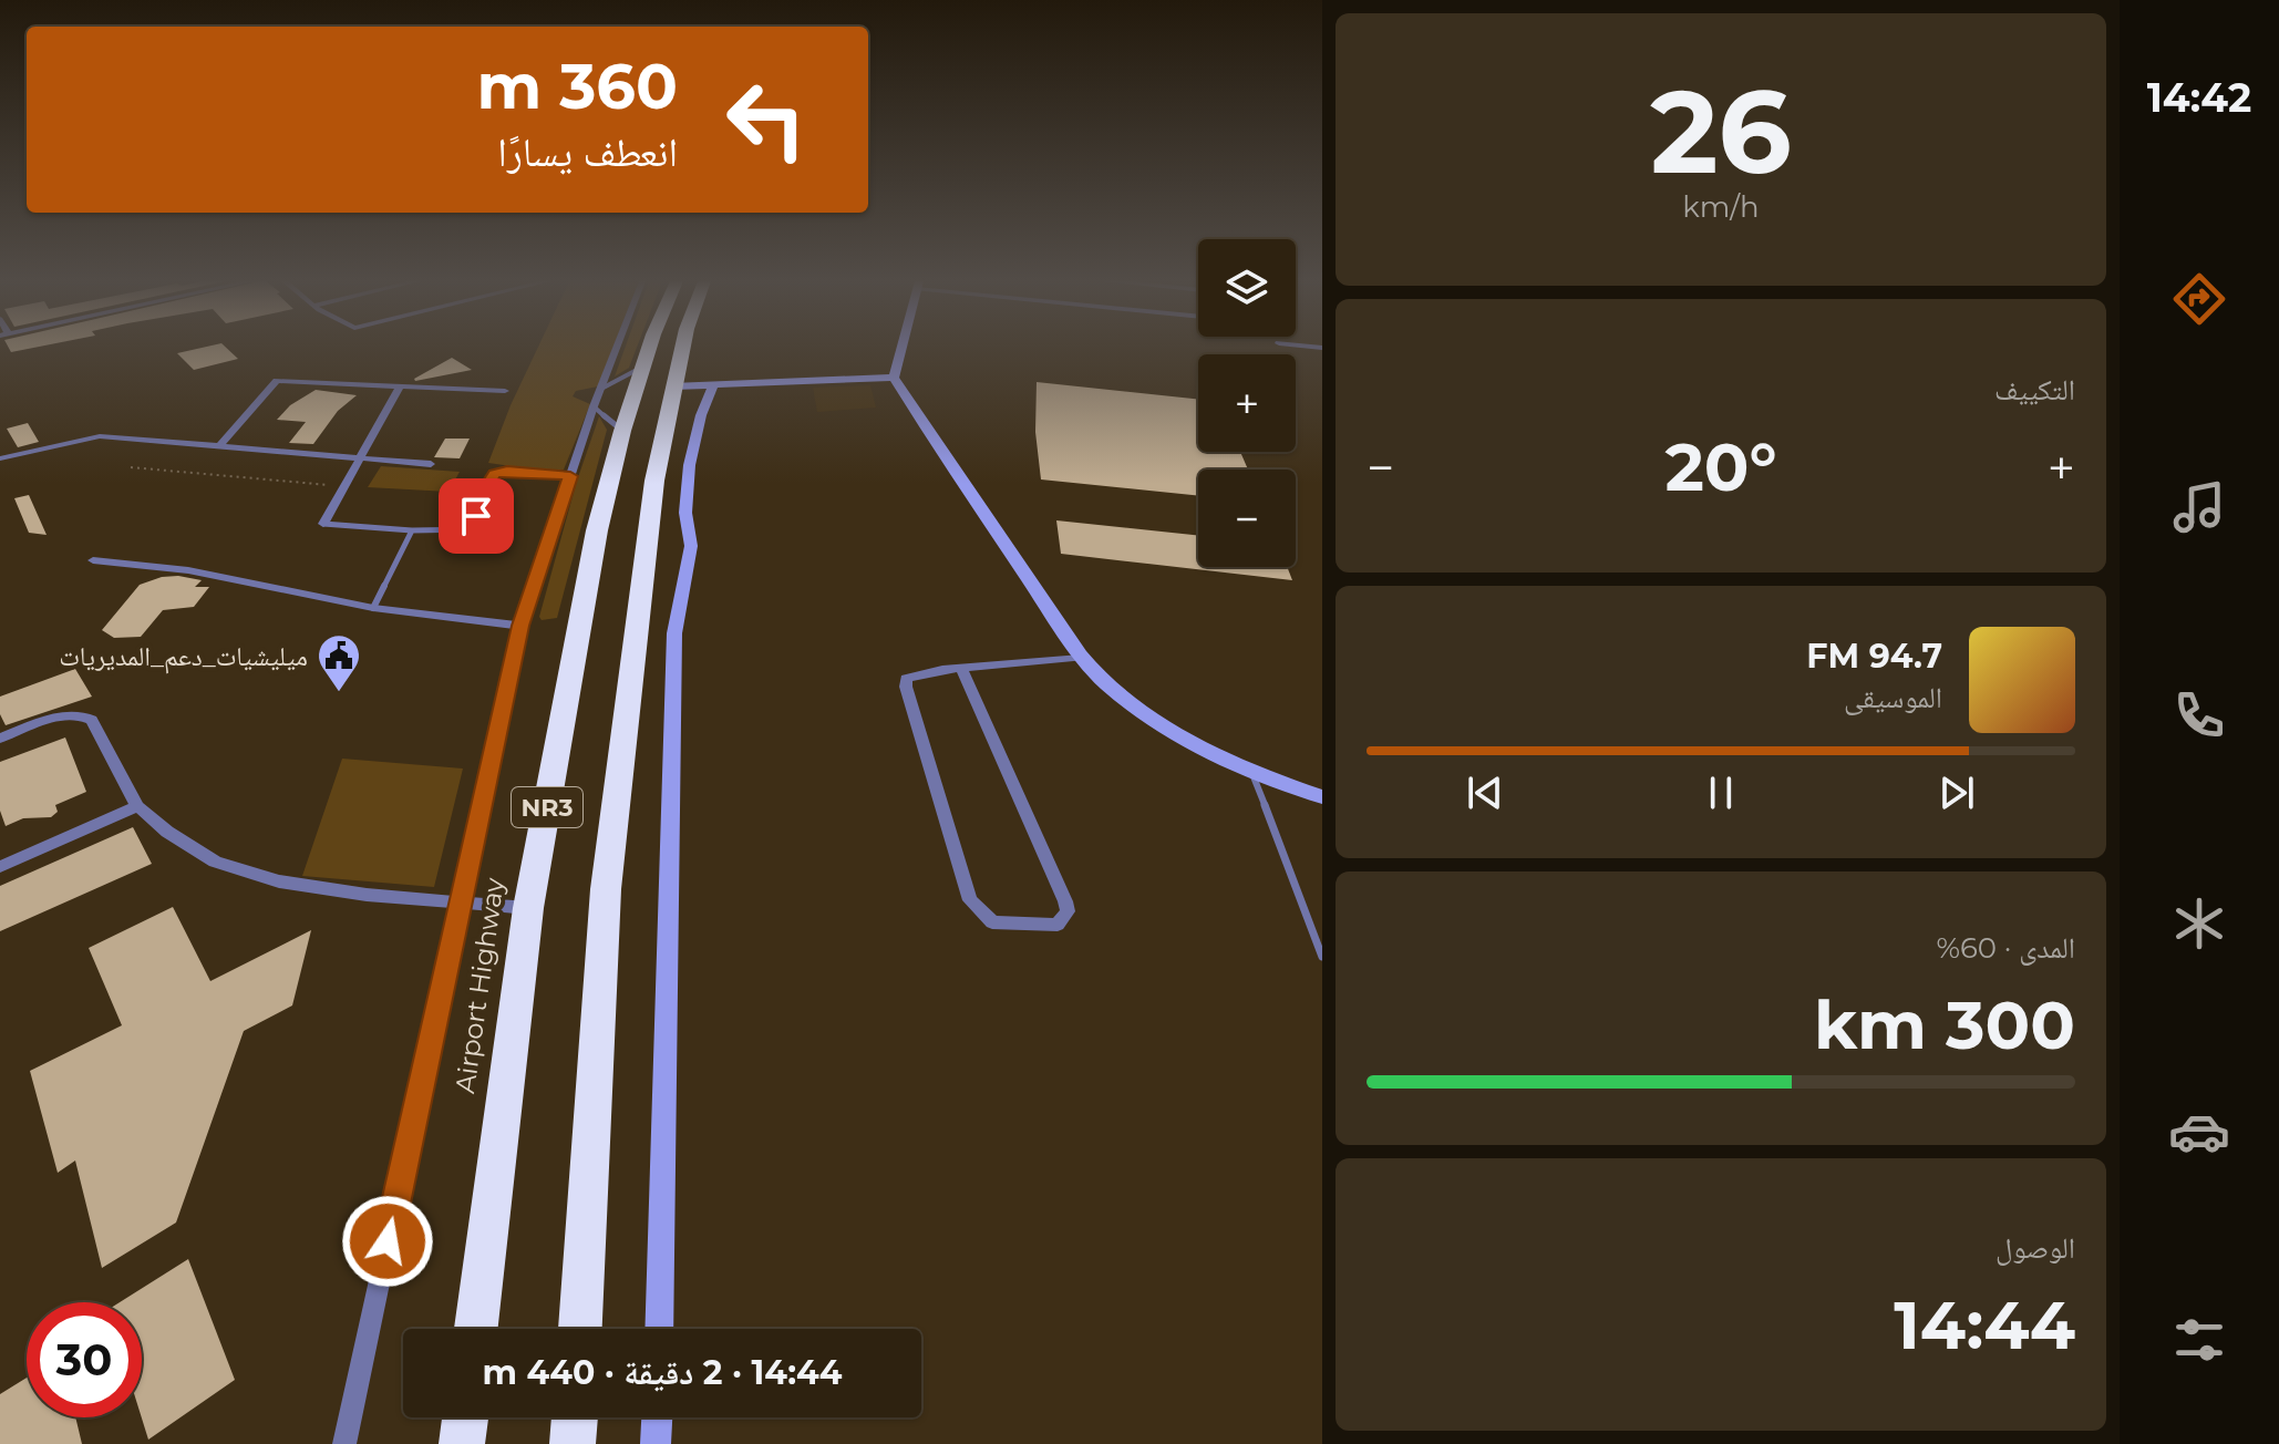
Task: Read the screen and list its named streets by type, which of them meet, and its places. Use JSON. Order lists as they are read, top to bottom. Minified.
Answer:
{"streets":{"highway":["NR3","Airport Highway"]},"places":{"public building":["ميليشيات_دعم_المديريات"]},"page":{"tabs":"14:42","tile":[["26","km/h"],"التكييف",["المدى · 60%","300 km"],["الوصول","14:44"]],"turn":["360 m","انعطف يسارًا"],"map_buttons":["+","−"],"heat":["−","20°","+"],"song":["94.7 FM","الموسيقى"],"limit":"30","trip":"14:44 · 2 دقيقة · 440 m"}}
